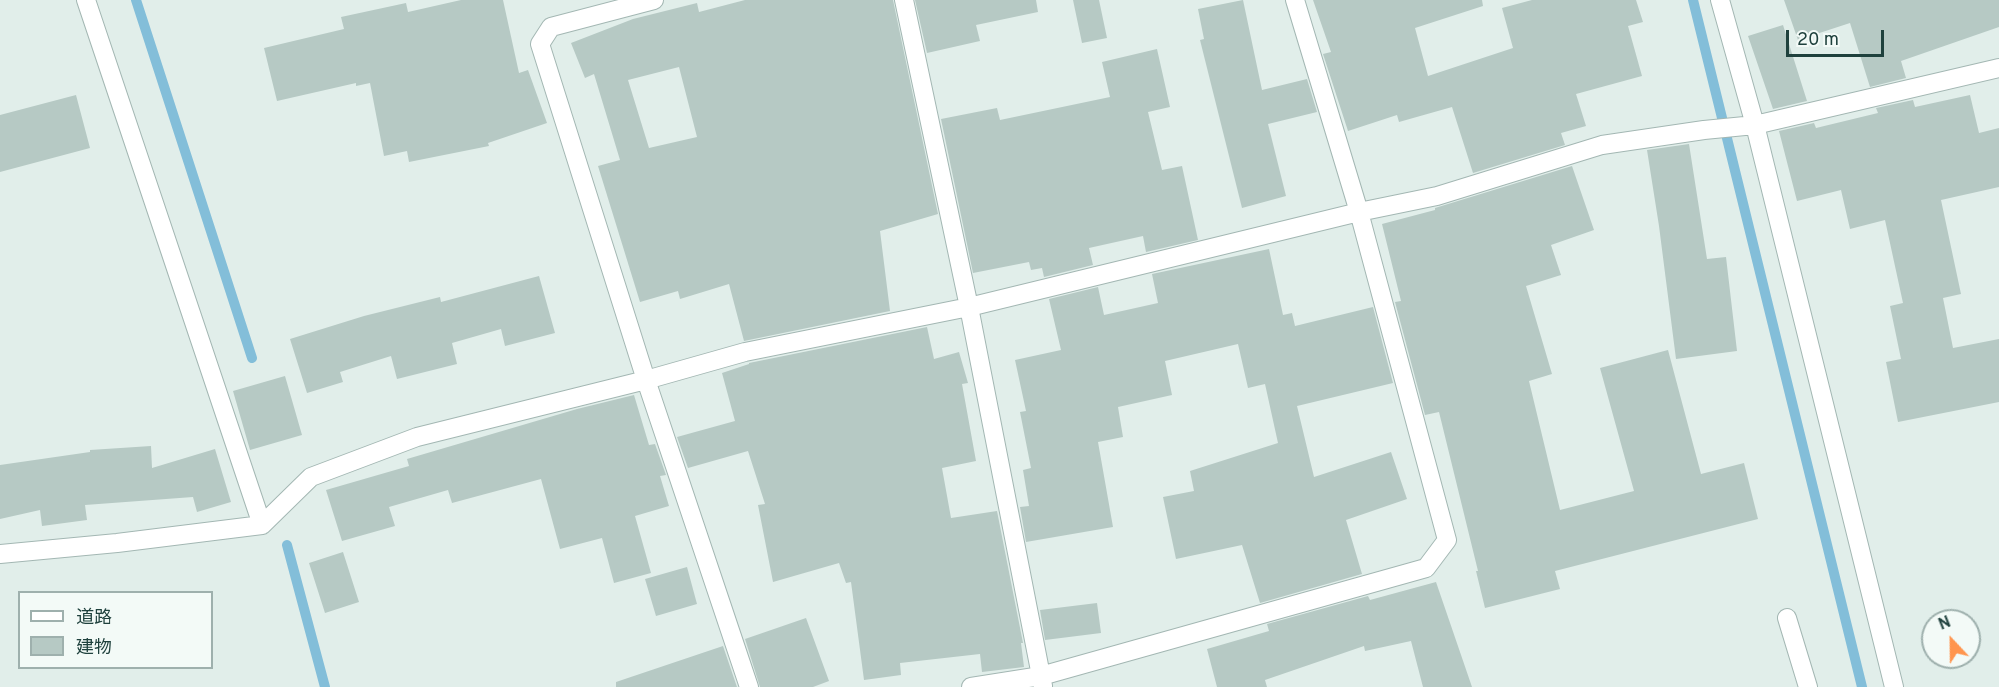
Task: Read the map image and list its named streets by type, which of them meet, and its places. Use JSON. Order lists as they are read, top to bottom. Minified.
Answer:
{"legend":["道路","建物"],"scale_bar":"20 m","north":"top"}
